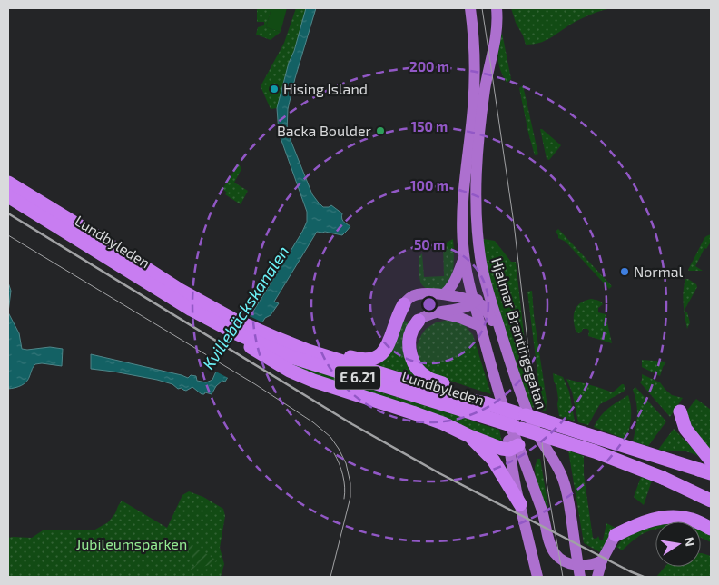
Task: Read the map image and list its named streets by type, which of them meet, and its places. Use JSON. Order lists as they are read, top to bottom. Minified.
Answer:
{"streets":{"highway":["Lundbyleden","E 6.21"],"main road":["Hjalmar Brantingsgatan"]},"water":["Kvillebäckskanalen"],"parks":["Jubileumsparken"],"places":["Hising Island","Backa Boulder","Normal"],"north":"right","rings":["200 m","150 m","100 m","50 m"]}
